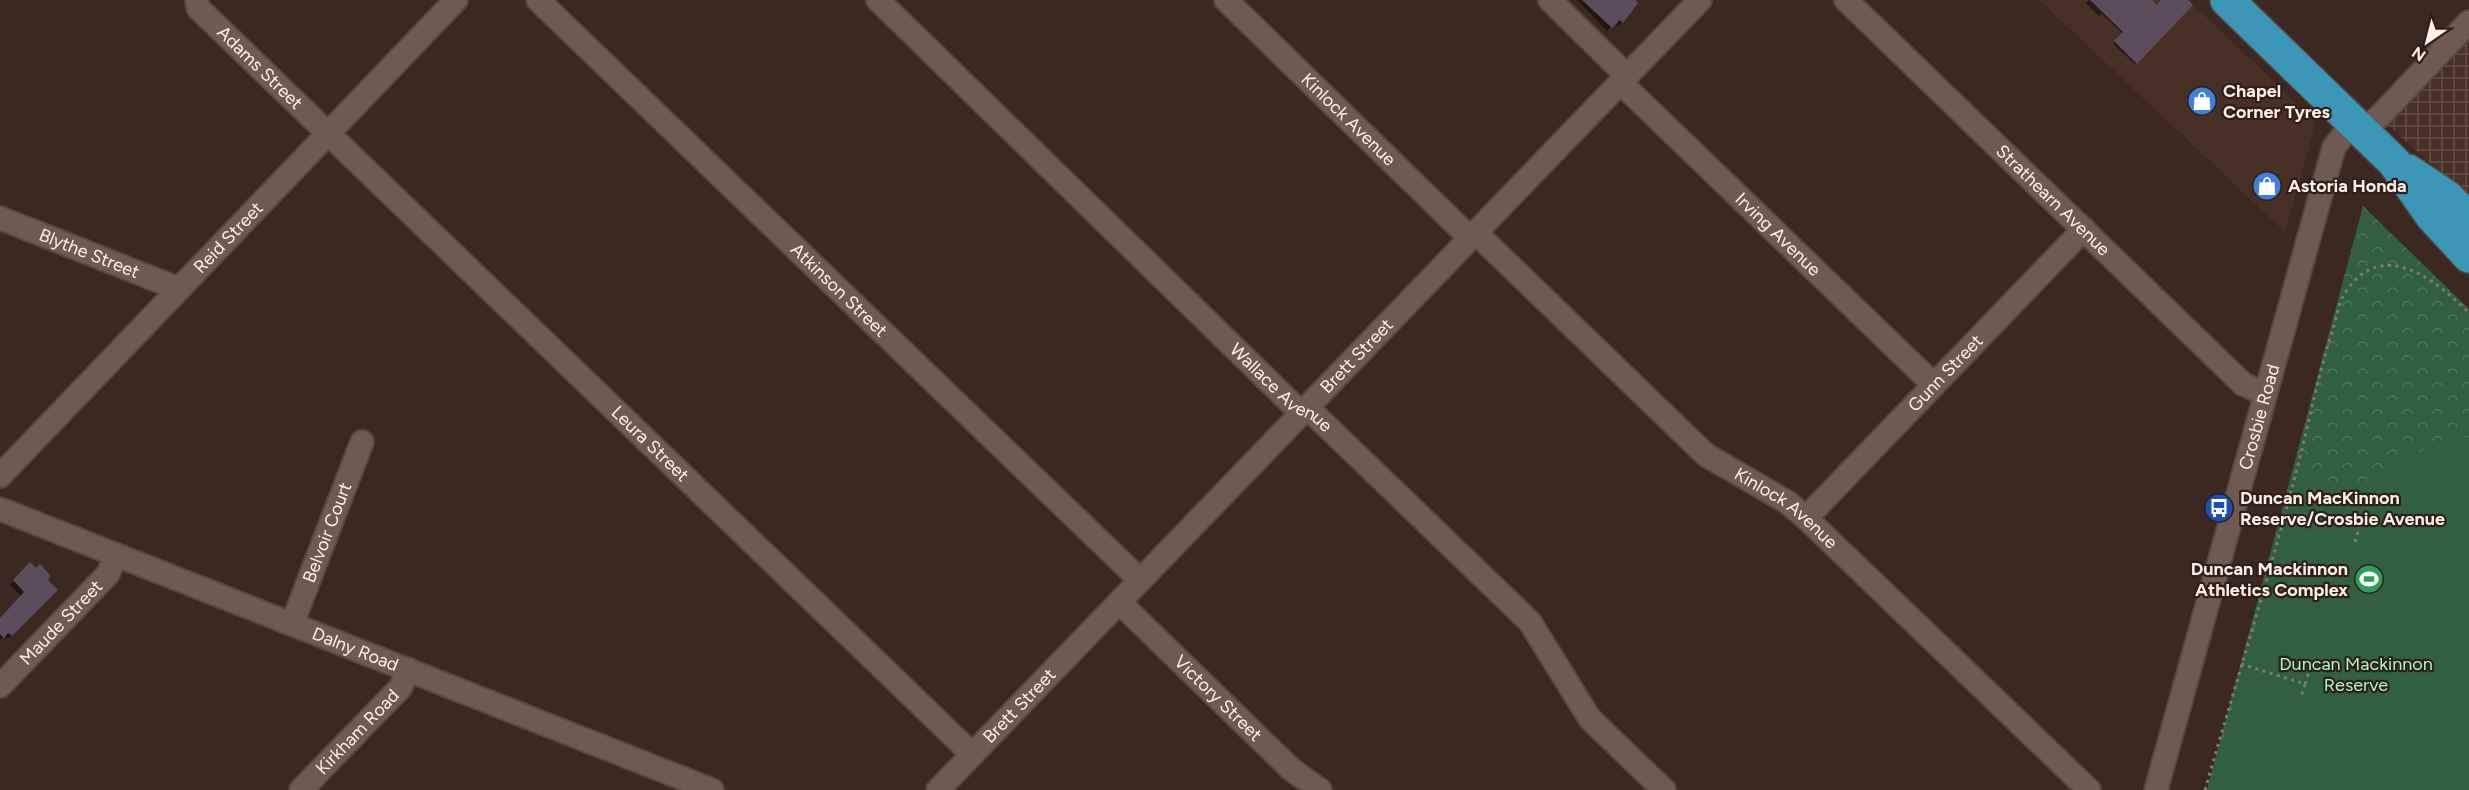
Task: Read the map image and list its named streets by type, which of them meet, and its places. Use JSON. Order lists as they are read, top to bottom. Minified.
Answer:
{"streets":{"street":["Adams Street","Kinlock Avenue","Strathearn Avenue","Irving Avenue","Reid Street","Blythe Street","Atkinson Street","Brett Street","Gunn Street","Wallace Avenue","Crosbie Road","Leura Street","Belvoir Court","Maude Street","Dalny Road","Victory Street","Kirkham Road"]},"crossings":[["Adams Street","Reid Street"],["Adams Street","Leura Street"],["Kinlock Avenue","Brett Street"],["Kinlock Avenue","Gunn Street"],["Strathearn Avenue","Gunn Street"],["Strathearn Avenue","Crosbie Road"],["Irving Avenue","Brett Street"],["Irving Avenue","Gunn Street"],["Reid Street","Blythe Street"],["Reid Street","Leura Street"],["Atkinson Street","Brett Street"],["Brett Street","Wallace Avenue"],["Brett Street","Leura Street"],["Brett Street","Victory Street"],["Belvoir Court","Dalny Road"],["Maude Street","Dalny Road"],["Dalny Road","Kirkham Road"]],"parks":["Duncan Mackinnon Reserve"],"places":{"shop":["Chapel Corner Tyres","Astoria Honda"],"bus stop":["Duncan MacKinnon Reserve/Crosbie Avenue"],"sports":["Duncan Mackinnon Athletics Complex"]},"north":"bottom left"}
